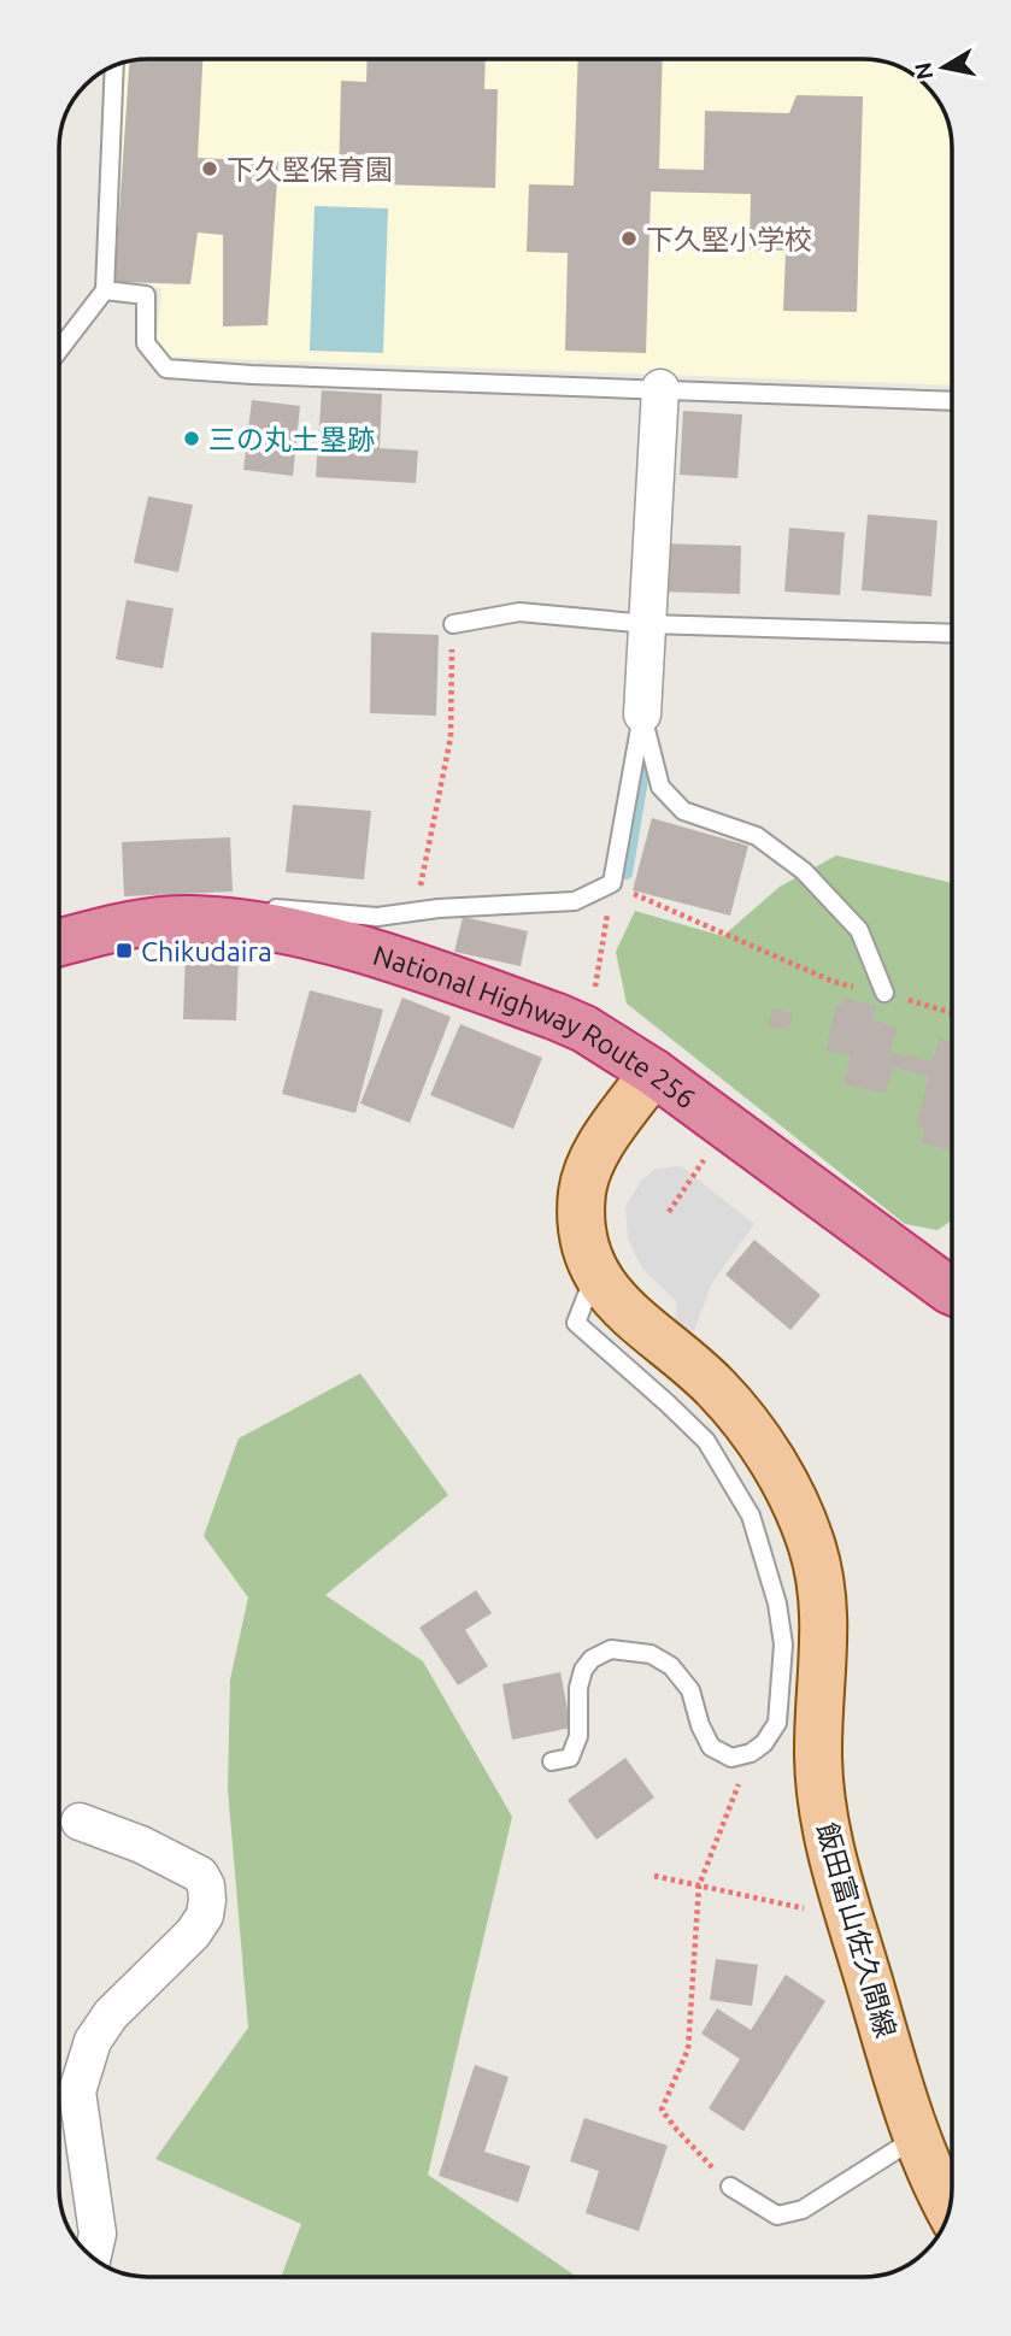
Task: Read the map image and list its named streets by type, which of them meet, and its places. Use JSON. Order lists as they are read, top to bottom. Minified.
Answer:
{"streets":{"highway":["National Highway Route 256"],"main road":["飯田富山佐久間線"]},"crossings":[["National Highway Route 256","飯田富山佐久間線"]],"places":{"other":["下久堅保育園","下久堅小学校","三の丸土塁跡"],"transit":["Chikudaira"]},"north":"left"}
